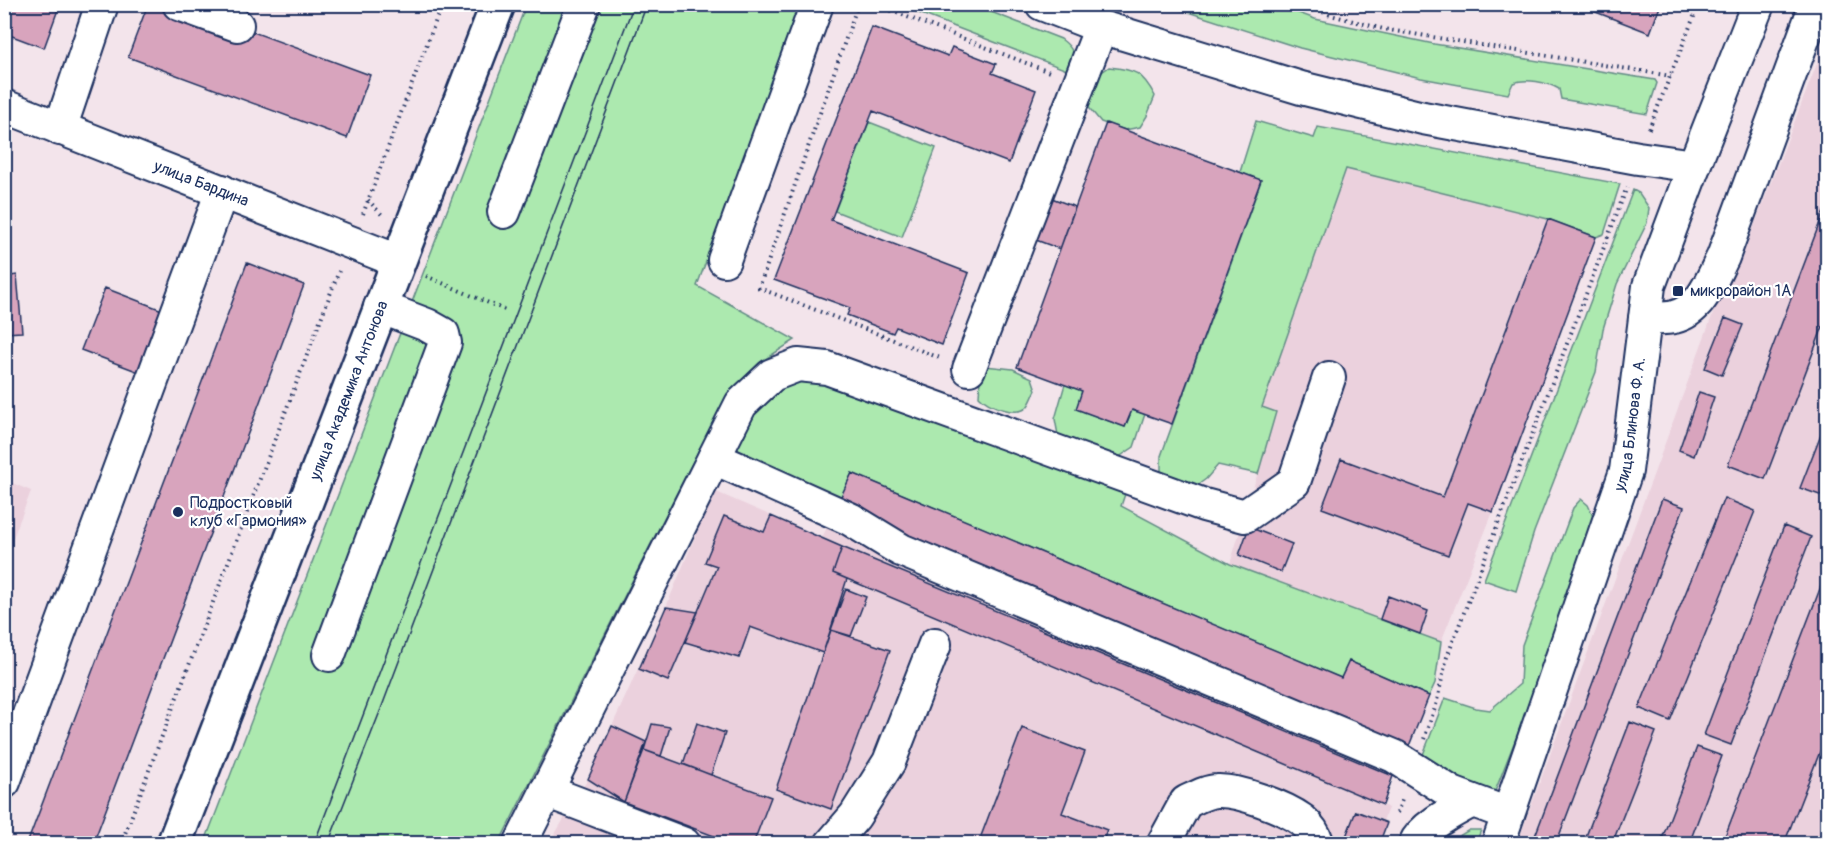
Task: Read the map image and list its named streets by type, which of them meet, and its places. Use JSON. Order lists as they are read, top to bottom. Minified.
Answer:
{"streets":{"main road":["улица Академика Антонова"],"street":["улица Бардина","улица Блинова Ф. А."]},"crossings":[["улица Бардина","улица Академика Антонова"]],"places":{"transit":["микрорайон 1А"],"other":["Подростковый клуб «Гармония»"]}}
